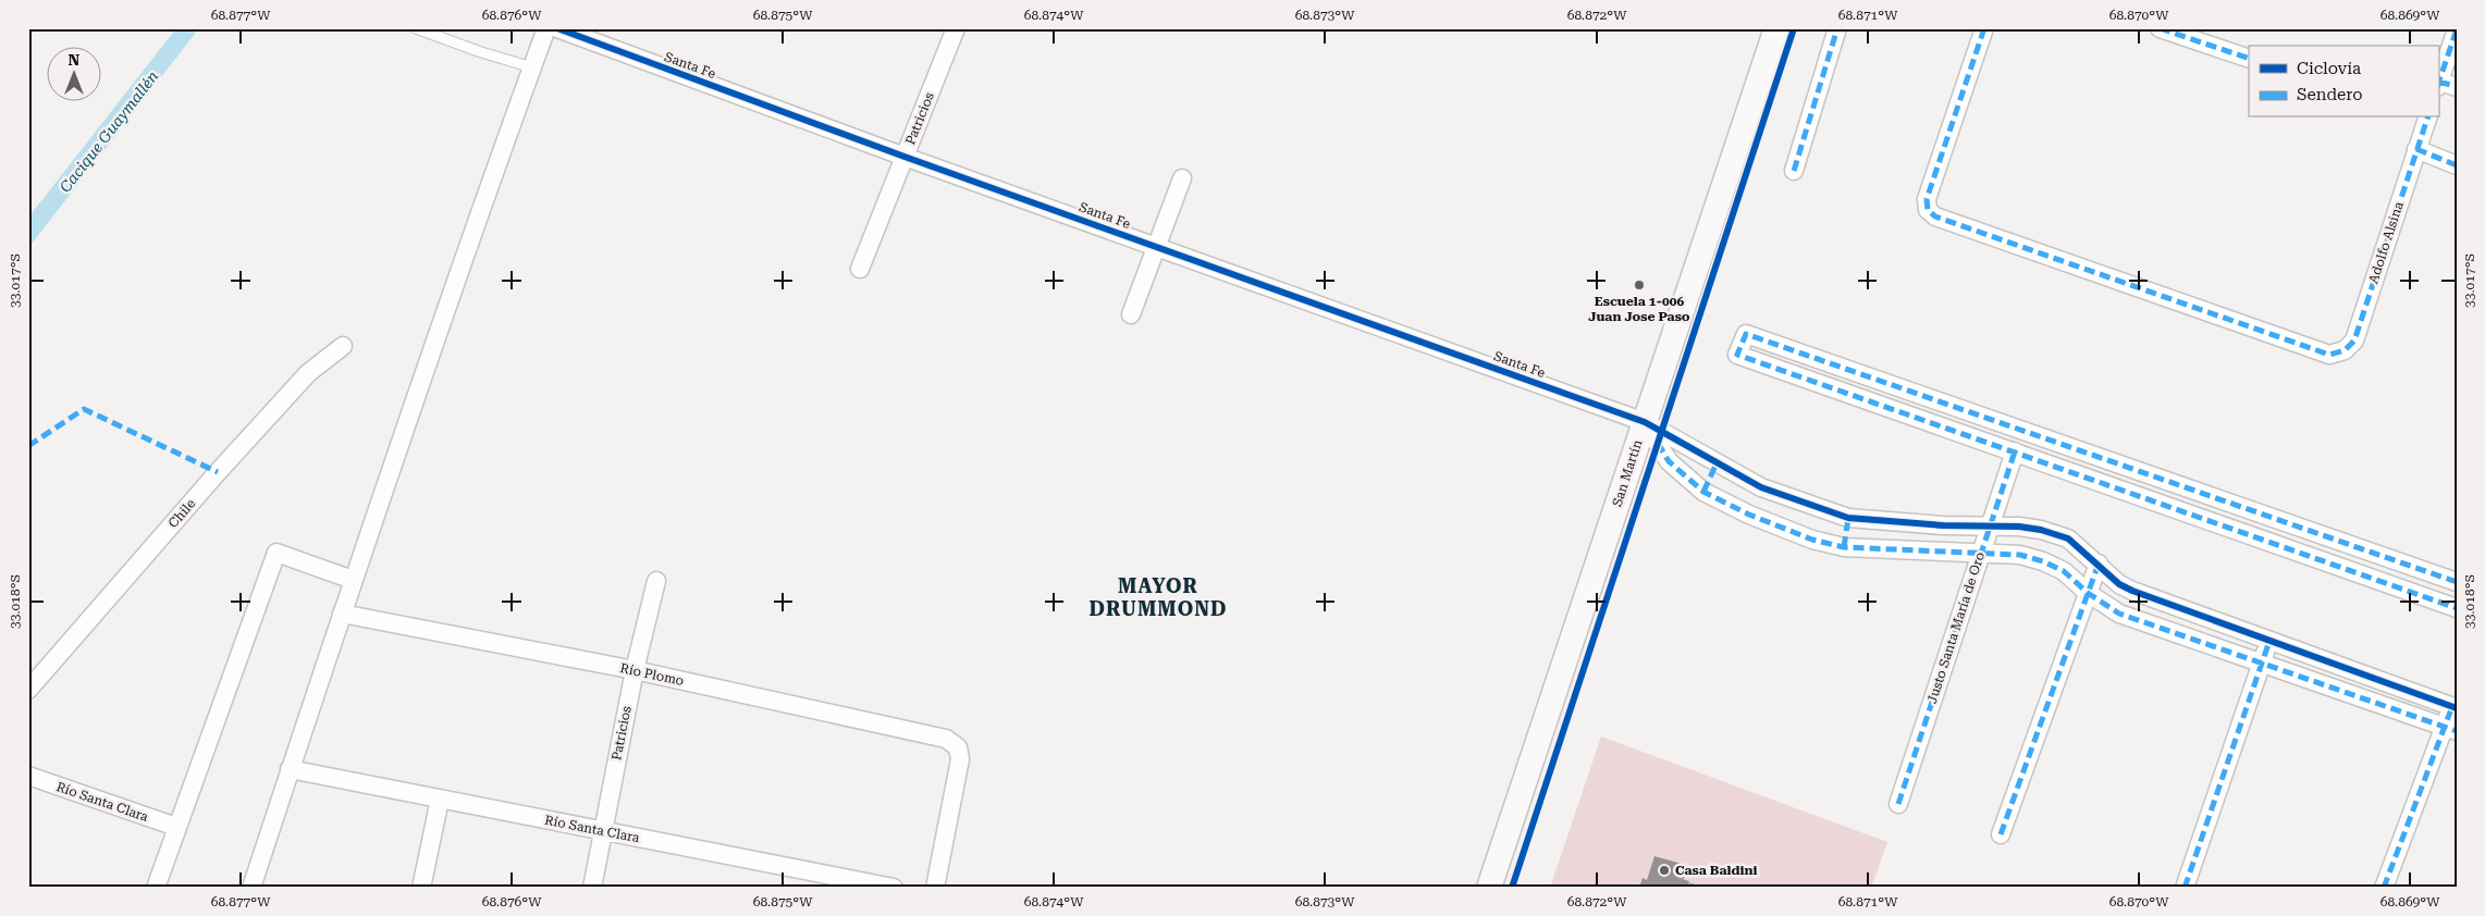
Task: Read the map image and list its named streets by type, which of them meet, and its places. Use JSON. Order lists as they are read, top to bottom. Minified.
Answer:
{"streets":{"main road":["San Martín"],"street":["Santa Fe","Patricios","Adolfo Alsina","Chile","Justo Santa María de Oro","Río Plomo","Río Santa Clara"]},"crossings":[["Santa Fe","Patricios"],["Santa Fe","San Martín"],["Santa Fe","Justo Santa María de Oro"],["Patricios","Río Plomo"],["Patricios","Río Santa Clara"]],"districts":["MAYOR DRUMMOND"],"water":["Cacique Guaymallén"],"places":["Escuela 1-006 Juan Jose Paso","Casa Baldini"],"legend":["Ciclovía","Sendero"],"north":"top","coordinates":["68.877°W","68.876°W","68.875°W","68.874°W","68.873°W","68.872°W","68.871°W","68.870°W","68.869°W","33.017°S","33.018°S"]}
